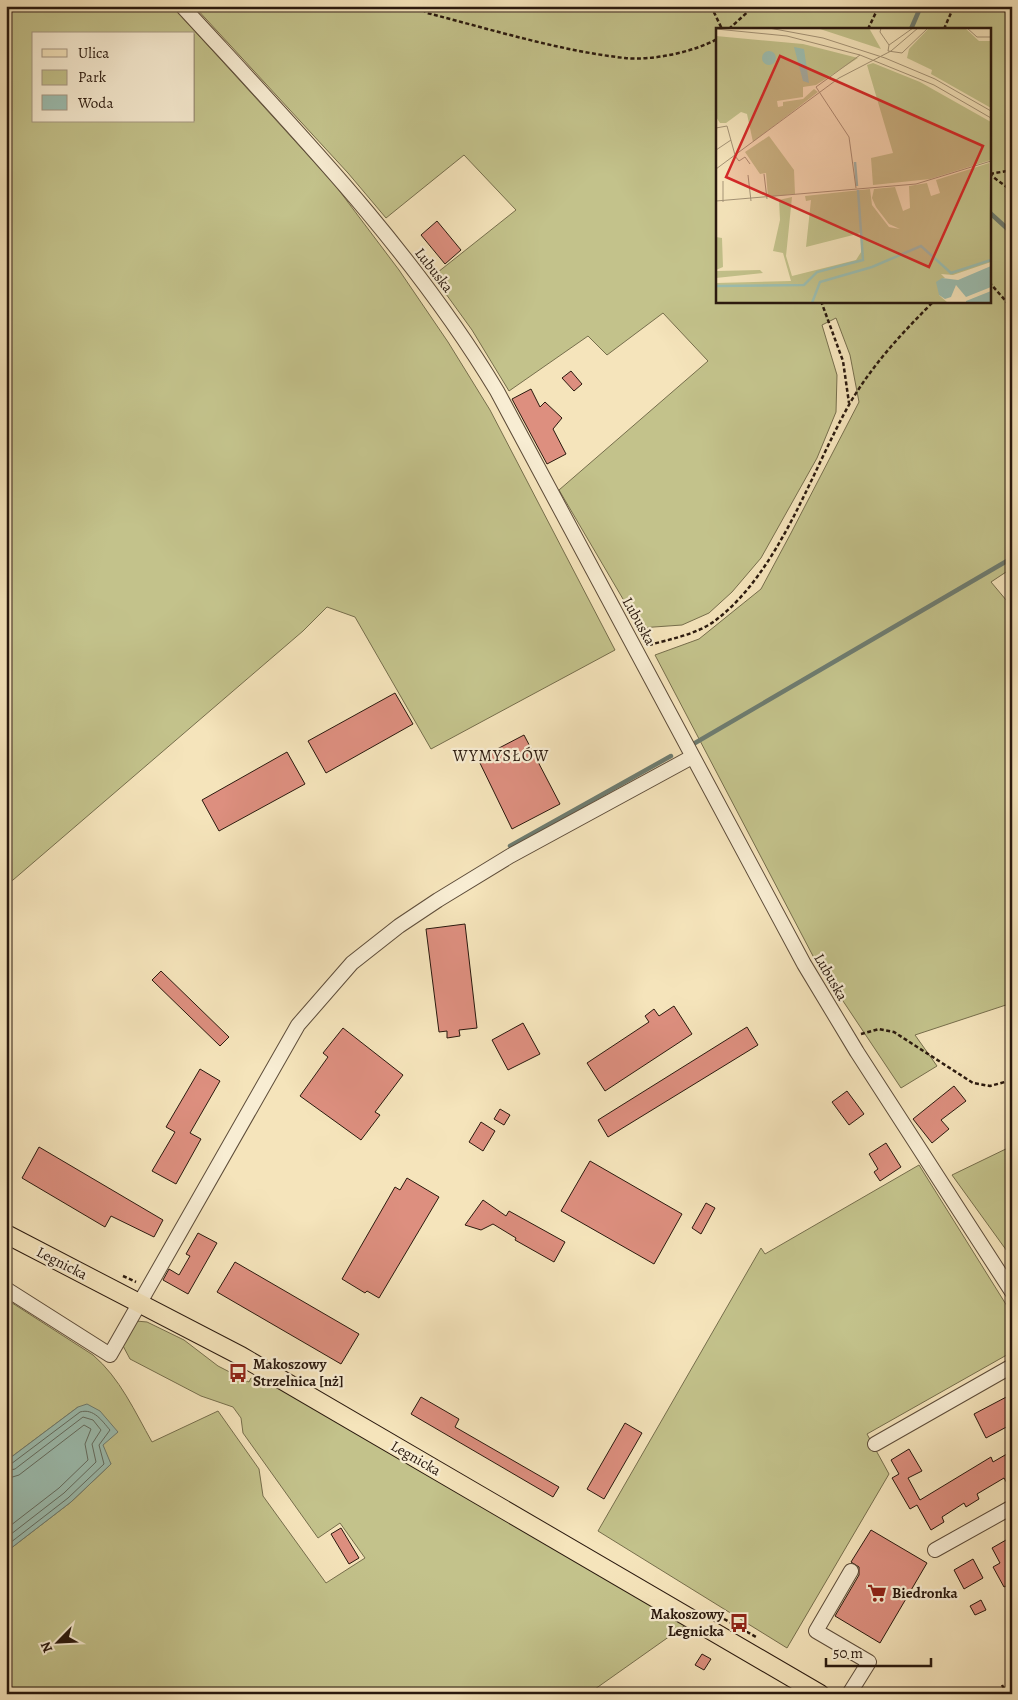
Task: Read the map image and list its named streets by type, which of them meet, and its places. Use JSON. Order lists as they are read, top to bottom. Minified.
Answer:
{"streets":{"main road":["Legnicka"],"street":["Lubuska"]},"districts":["WYMYSŁÓW"],"places":{"bus stop":["Makoszowy Strzelnica [nż]","Makoszowy Legnicka"],"supermarket":["Biedronka"]},"legend":["Ulica","Park","Woda"],"scale_bar":"50 m","north":"bottom left"}
